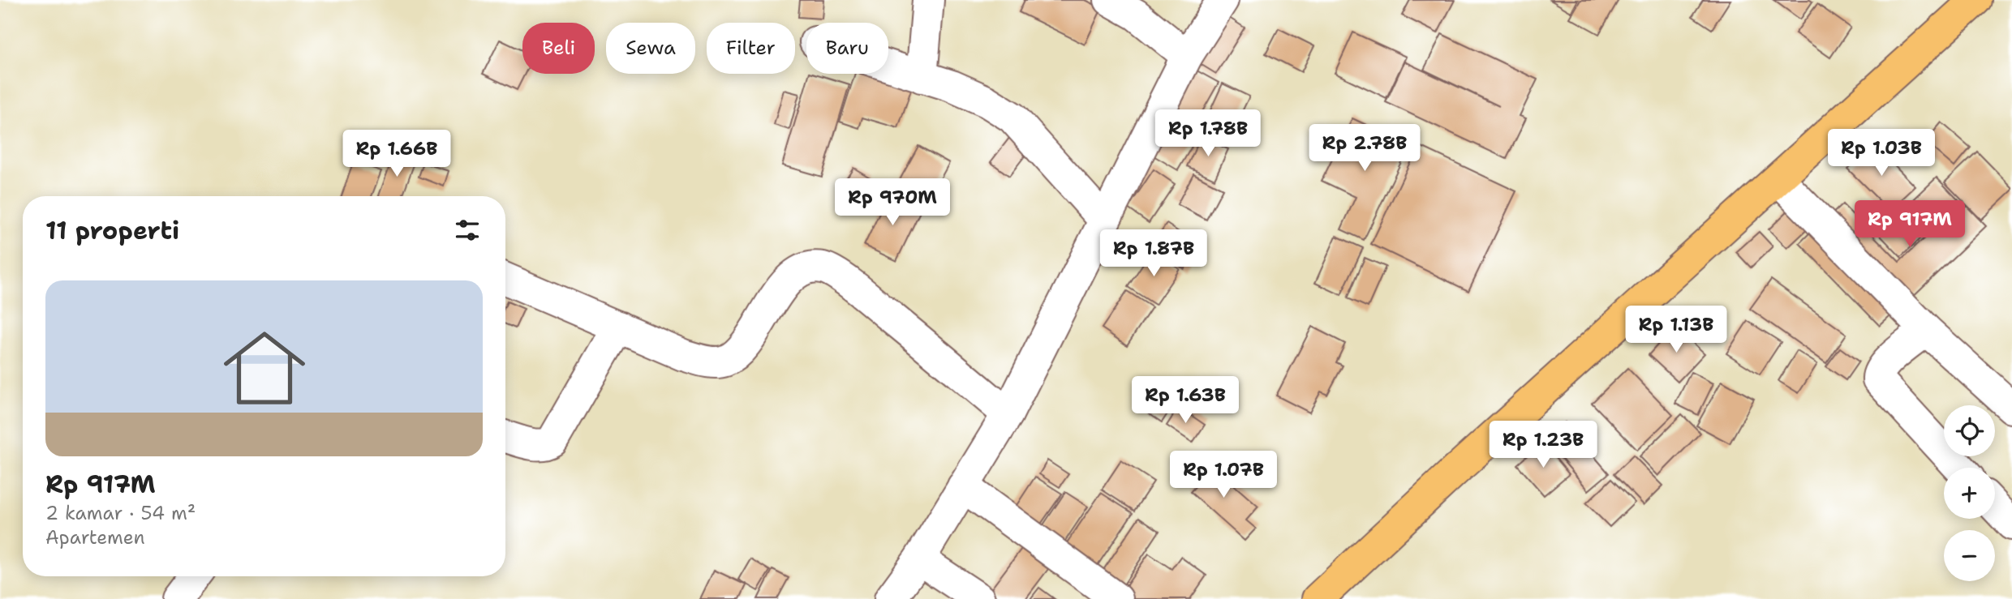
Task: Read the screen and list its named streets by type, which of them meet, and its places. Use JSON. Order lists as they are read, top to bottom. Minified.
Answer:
{"page":{"chip":["Beli","Sewa","Filter","Baru"],"price":["Rp 1.78B","Rp 2.78B","Rp 1.03B","Rp 1.66B","Rp 970M","Rp 917M","Rp 1.87B","Rp 1.13B","Rp 1.63B","Rp 1.23B","Rp 1.07B"],"heading":"11 properti","list":[{"name":"Rp 917M","note":"2 kamar · 54 m² · Apartemen"}],"map_buttons":["+","−"]}}
